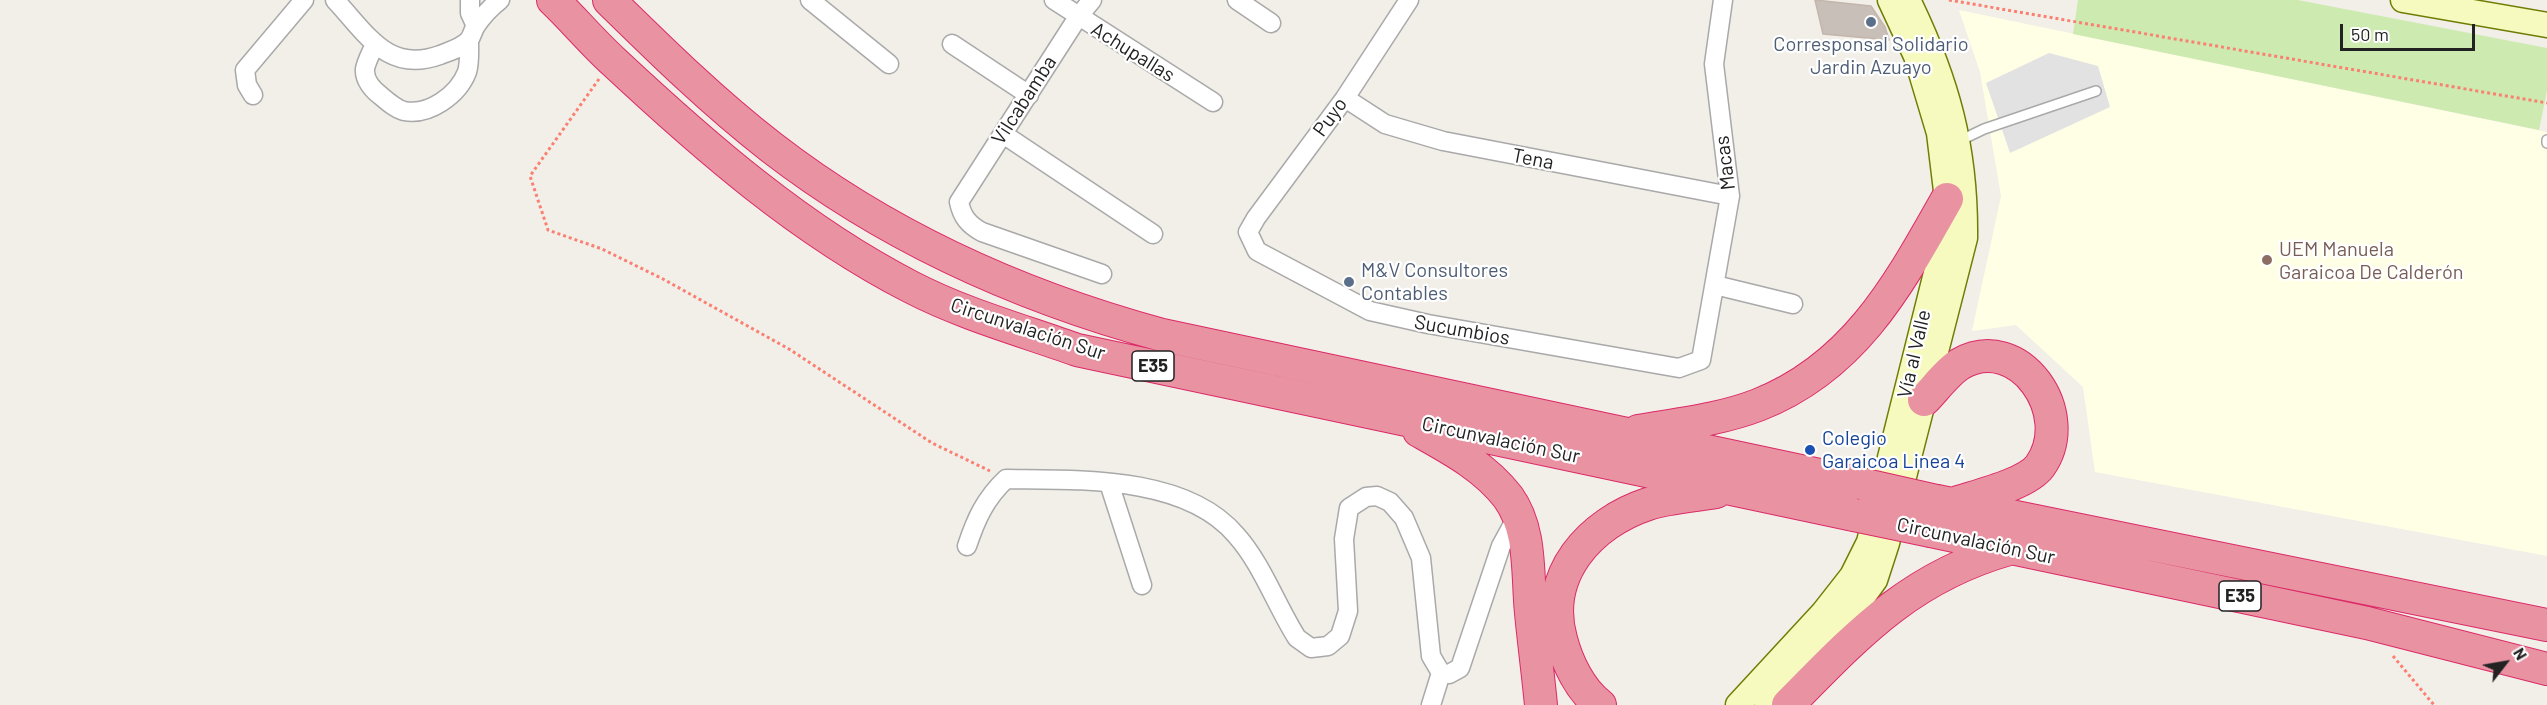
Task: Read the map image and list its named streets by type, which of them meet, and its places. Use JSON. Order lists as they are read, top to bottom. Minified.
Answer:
{"streets":{"highway":["Circunvalación Sur","E35"],"main road":["Vía al Valle"],"street":["Achupallas","Vilcabamba","Puyo","Tena","Macas","Sucumbios"]},"crossings":[["Achupallas","Vilcabamba"],["Puyo","Tena"],["Puyo","Sucumbios"],["Tena","Macas"],["Macas","Sucumbios"]],"places":["Corresponsal Solidario Jardin Azuayo","UEM Manuela Garaicoa De Calderón","M&V Consultores Contables","Colegio Garaicoa Linea 4"],"scale_bar":"50 m","north":"top right"}
